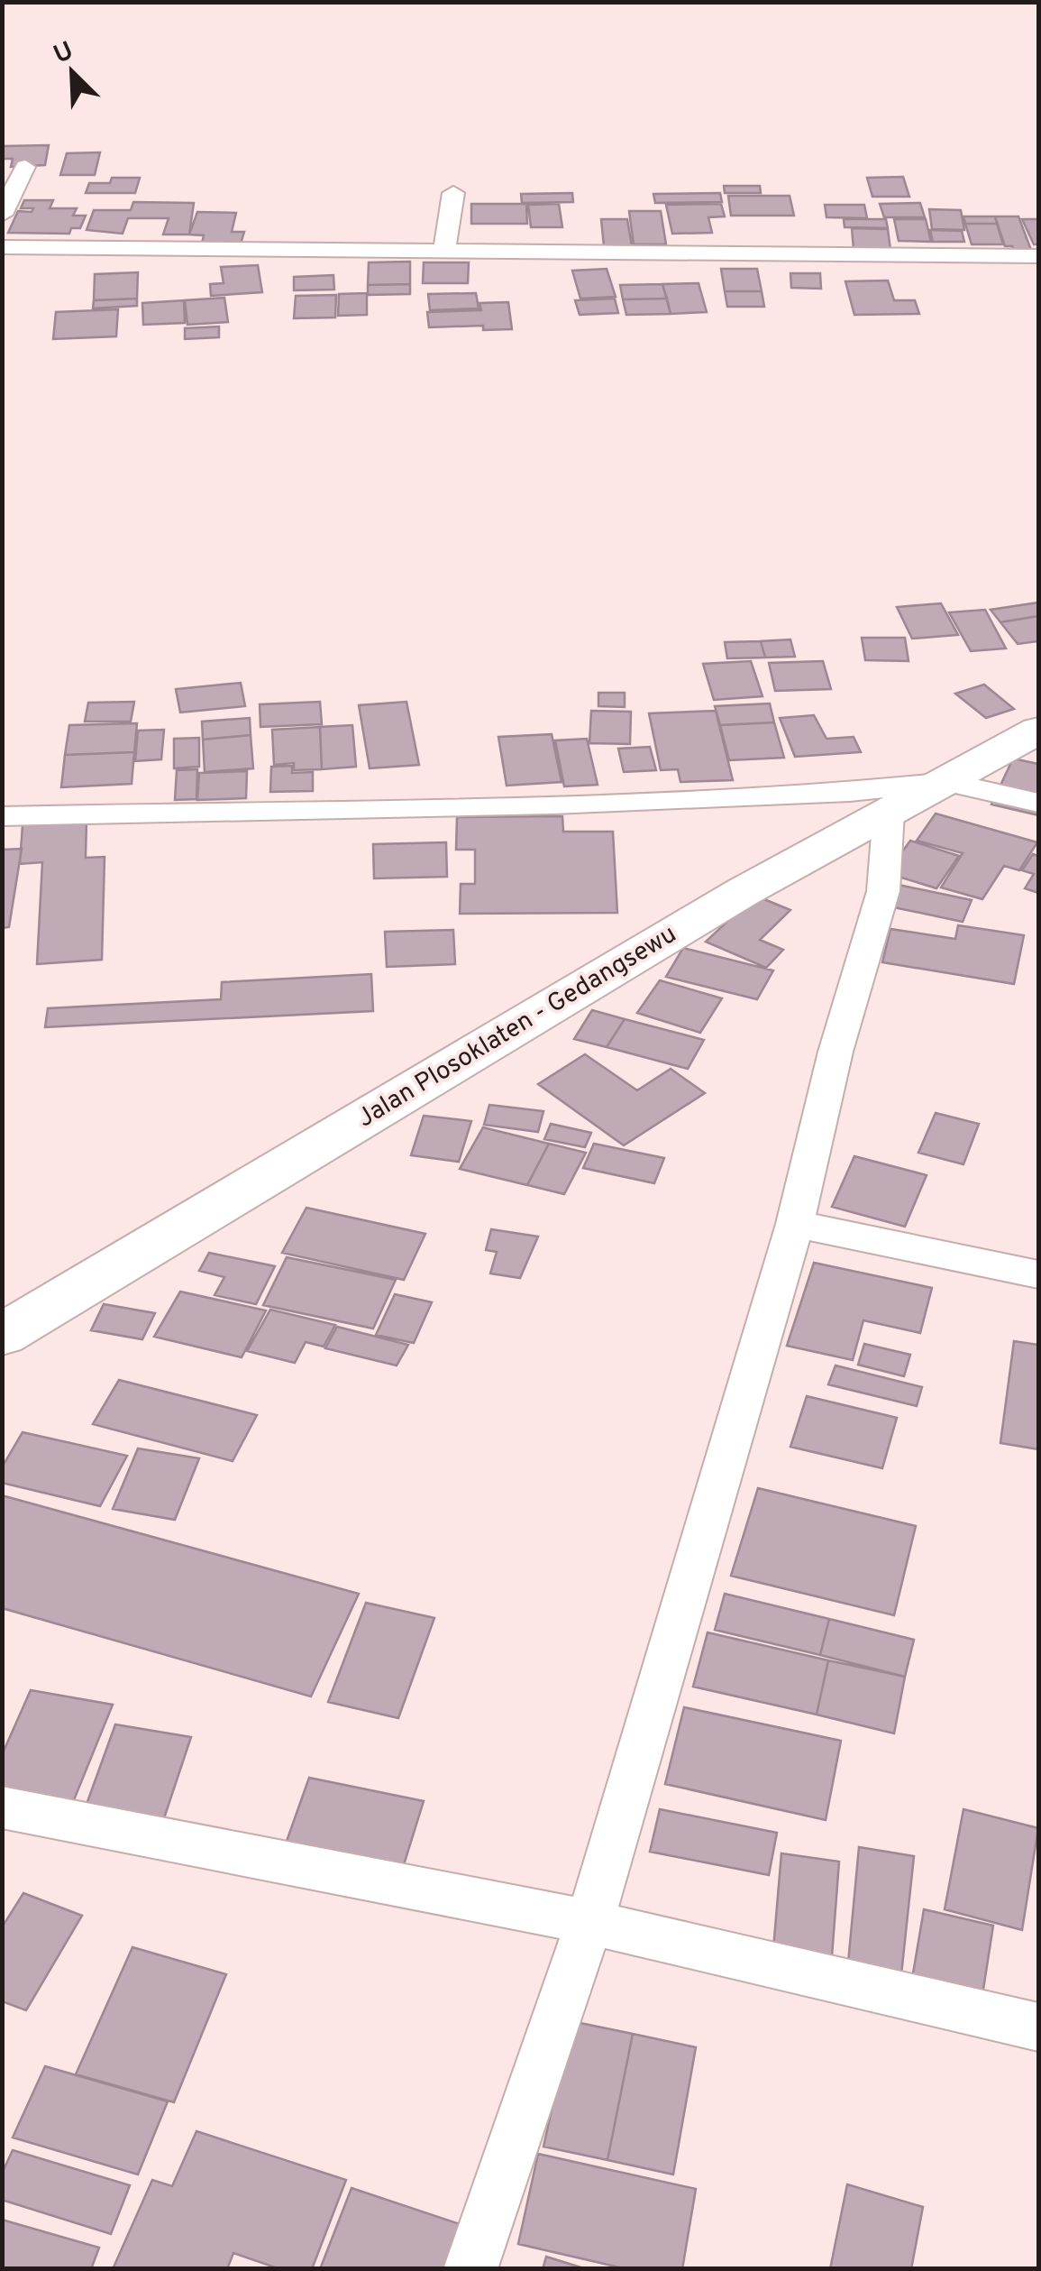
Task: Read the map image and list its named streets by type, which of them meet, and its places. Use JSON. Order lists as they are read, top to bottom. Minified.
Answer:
{"streets":{"main road":["Jalan Plosoklaten - Gedangsewu"]},"north":"top left"}
